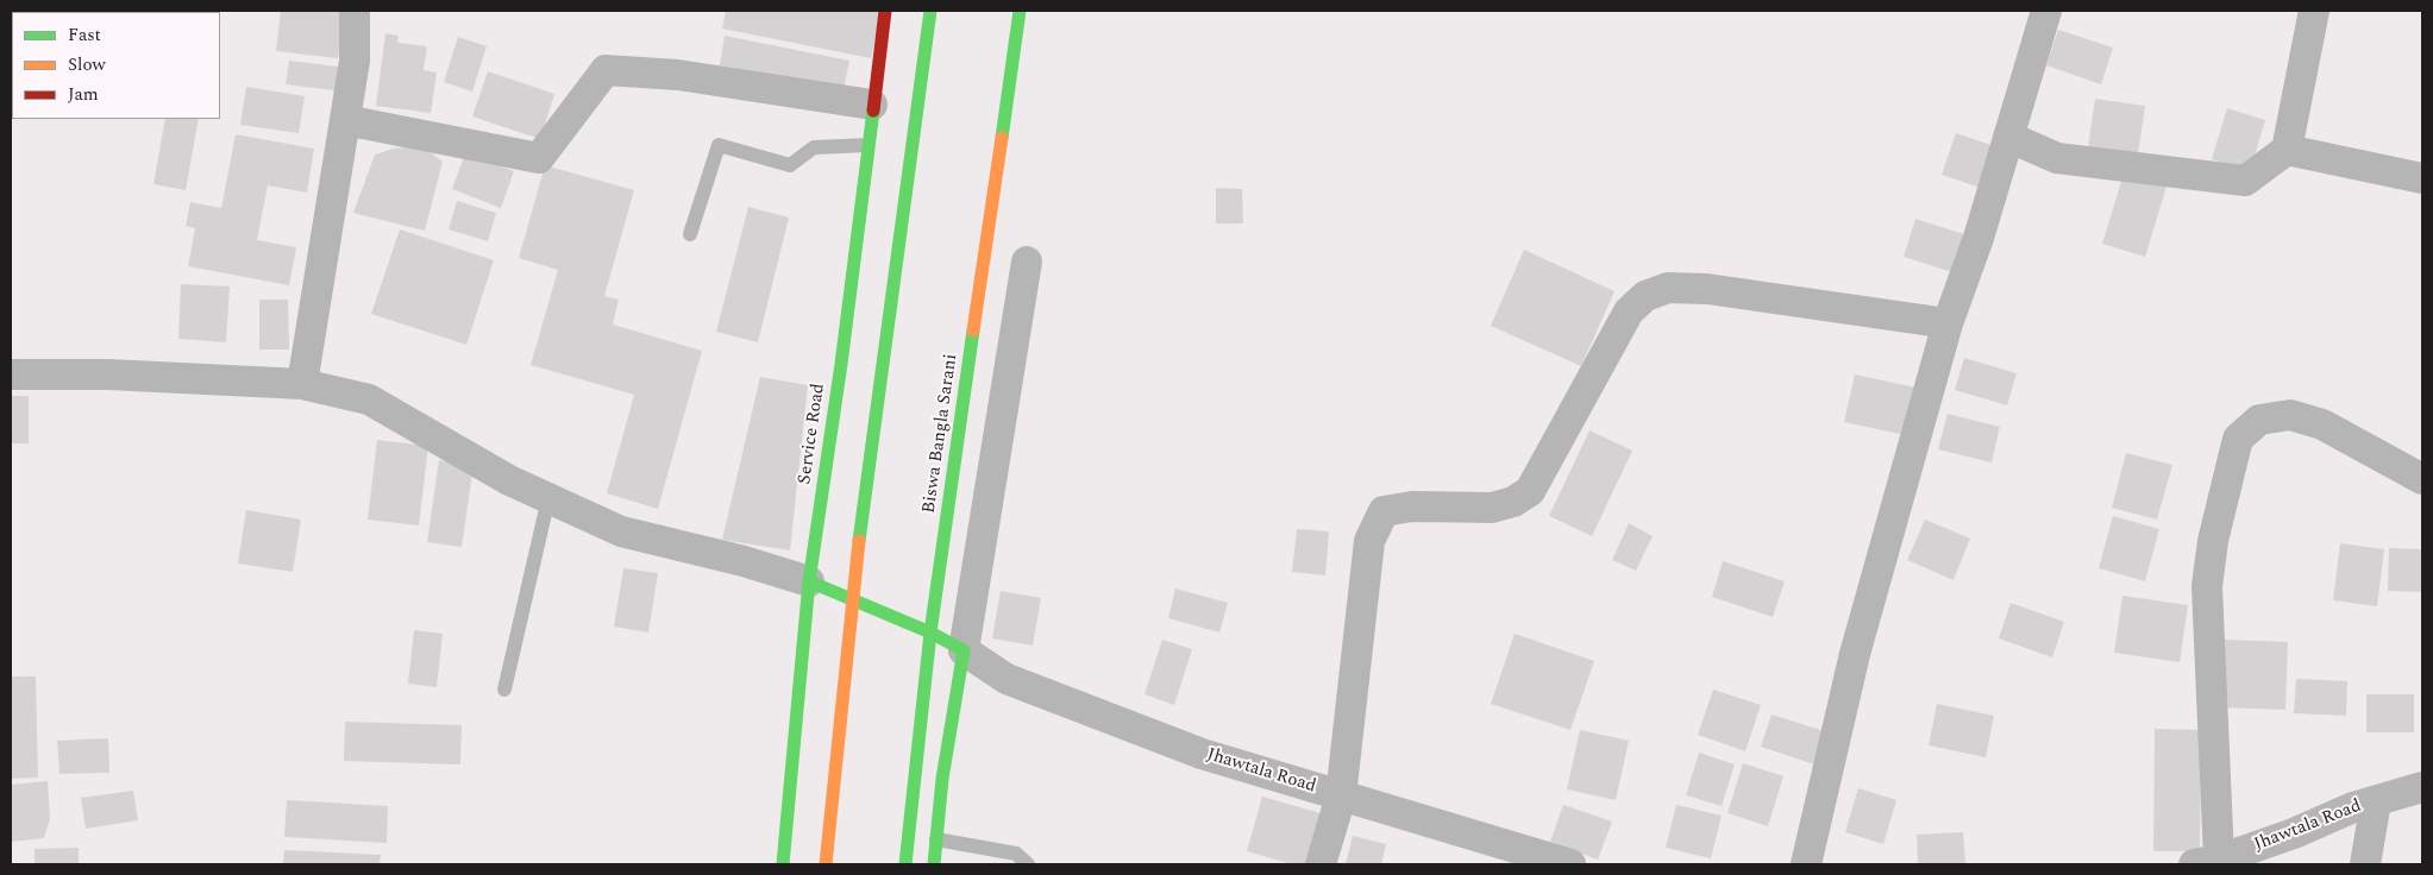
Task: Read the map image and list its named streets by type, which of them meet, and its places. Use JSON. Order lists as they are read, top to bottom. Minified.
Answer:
{"streets":{"main road":["Service Road","Biswa Bangla Sarani"],"street":["Jhawtala Road"]},"legend":["Fast","Slow","Jam"]}
